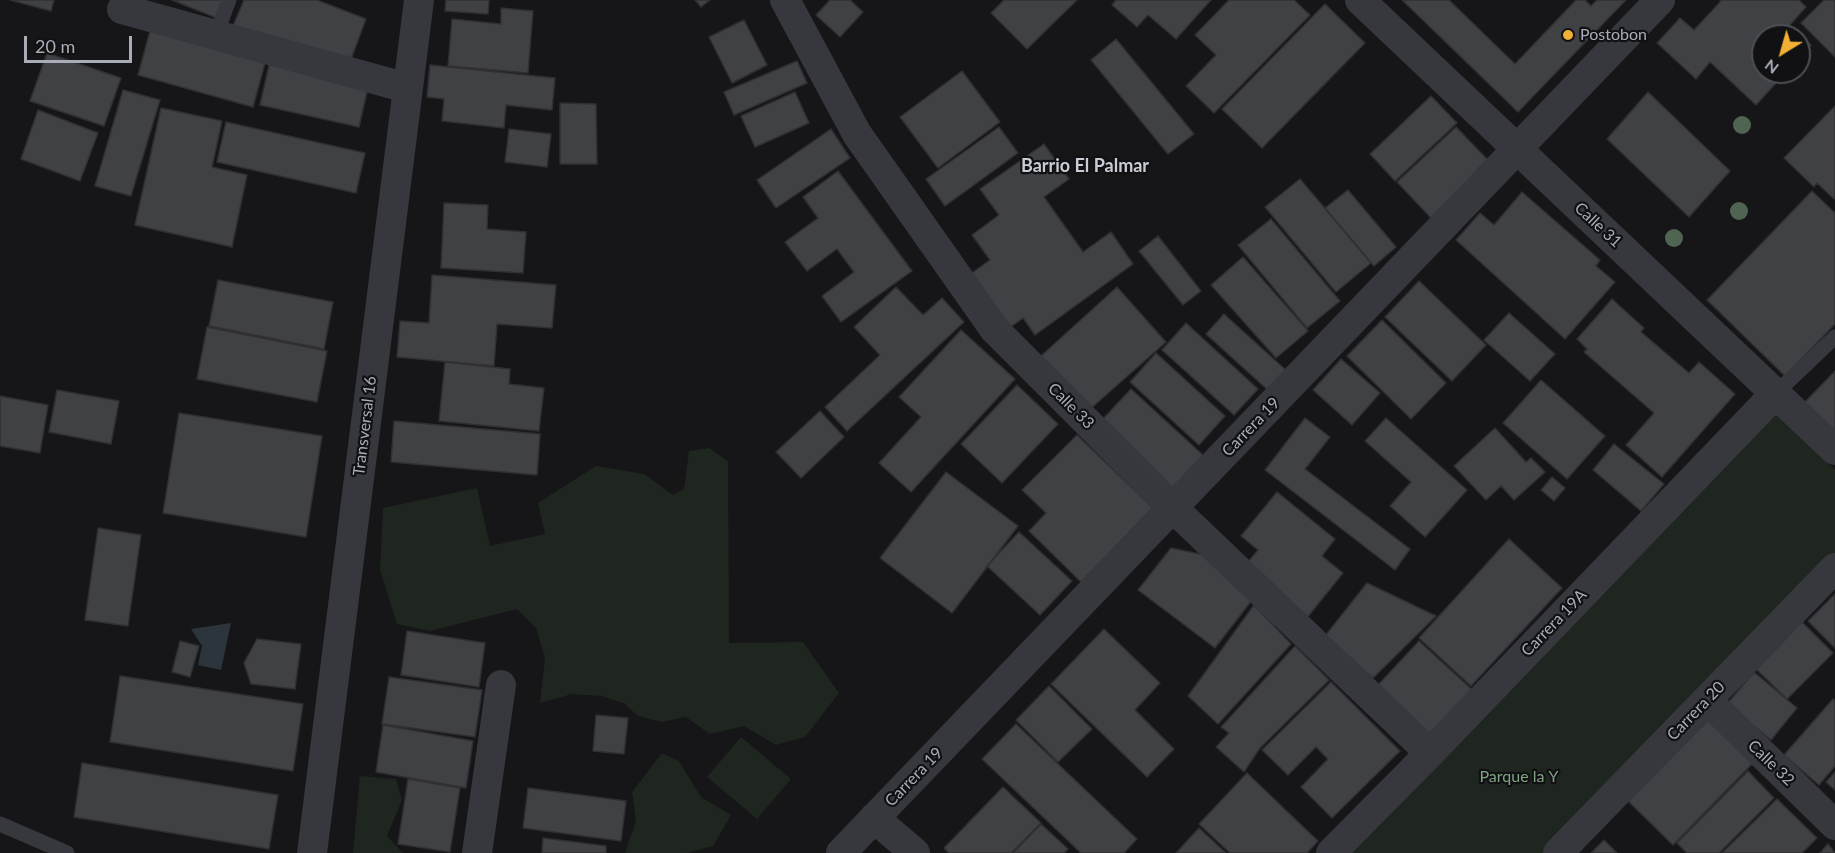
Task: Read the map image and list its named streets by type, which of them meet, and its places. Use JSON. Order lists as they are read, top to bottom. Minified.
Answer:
{"streets":{"street":["Calle 31","Calle 33","Transversal 16","Carrera 19","Carrera 19A","Carrera 20","Calle 32"]},"crossings":[["Calle 31","Carrera 19"],["Calle 31","Carrera 19A"],["Calle 33","Carrera 19"],["Calle 33","Carrera 19A"],["Carrera 20","Calle 32"]],"districts":["Barrio El Palmar"],"parks":["Parque la Y"],"places":["Postobon"],"scale_bar":"20 m","north":"bottom left"}
